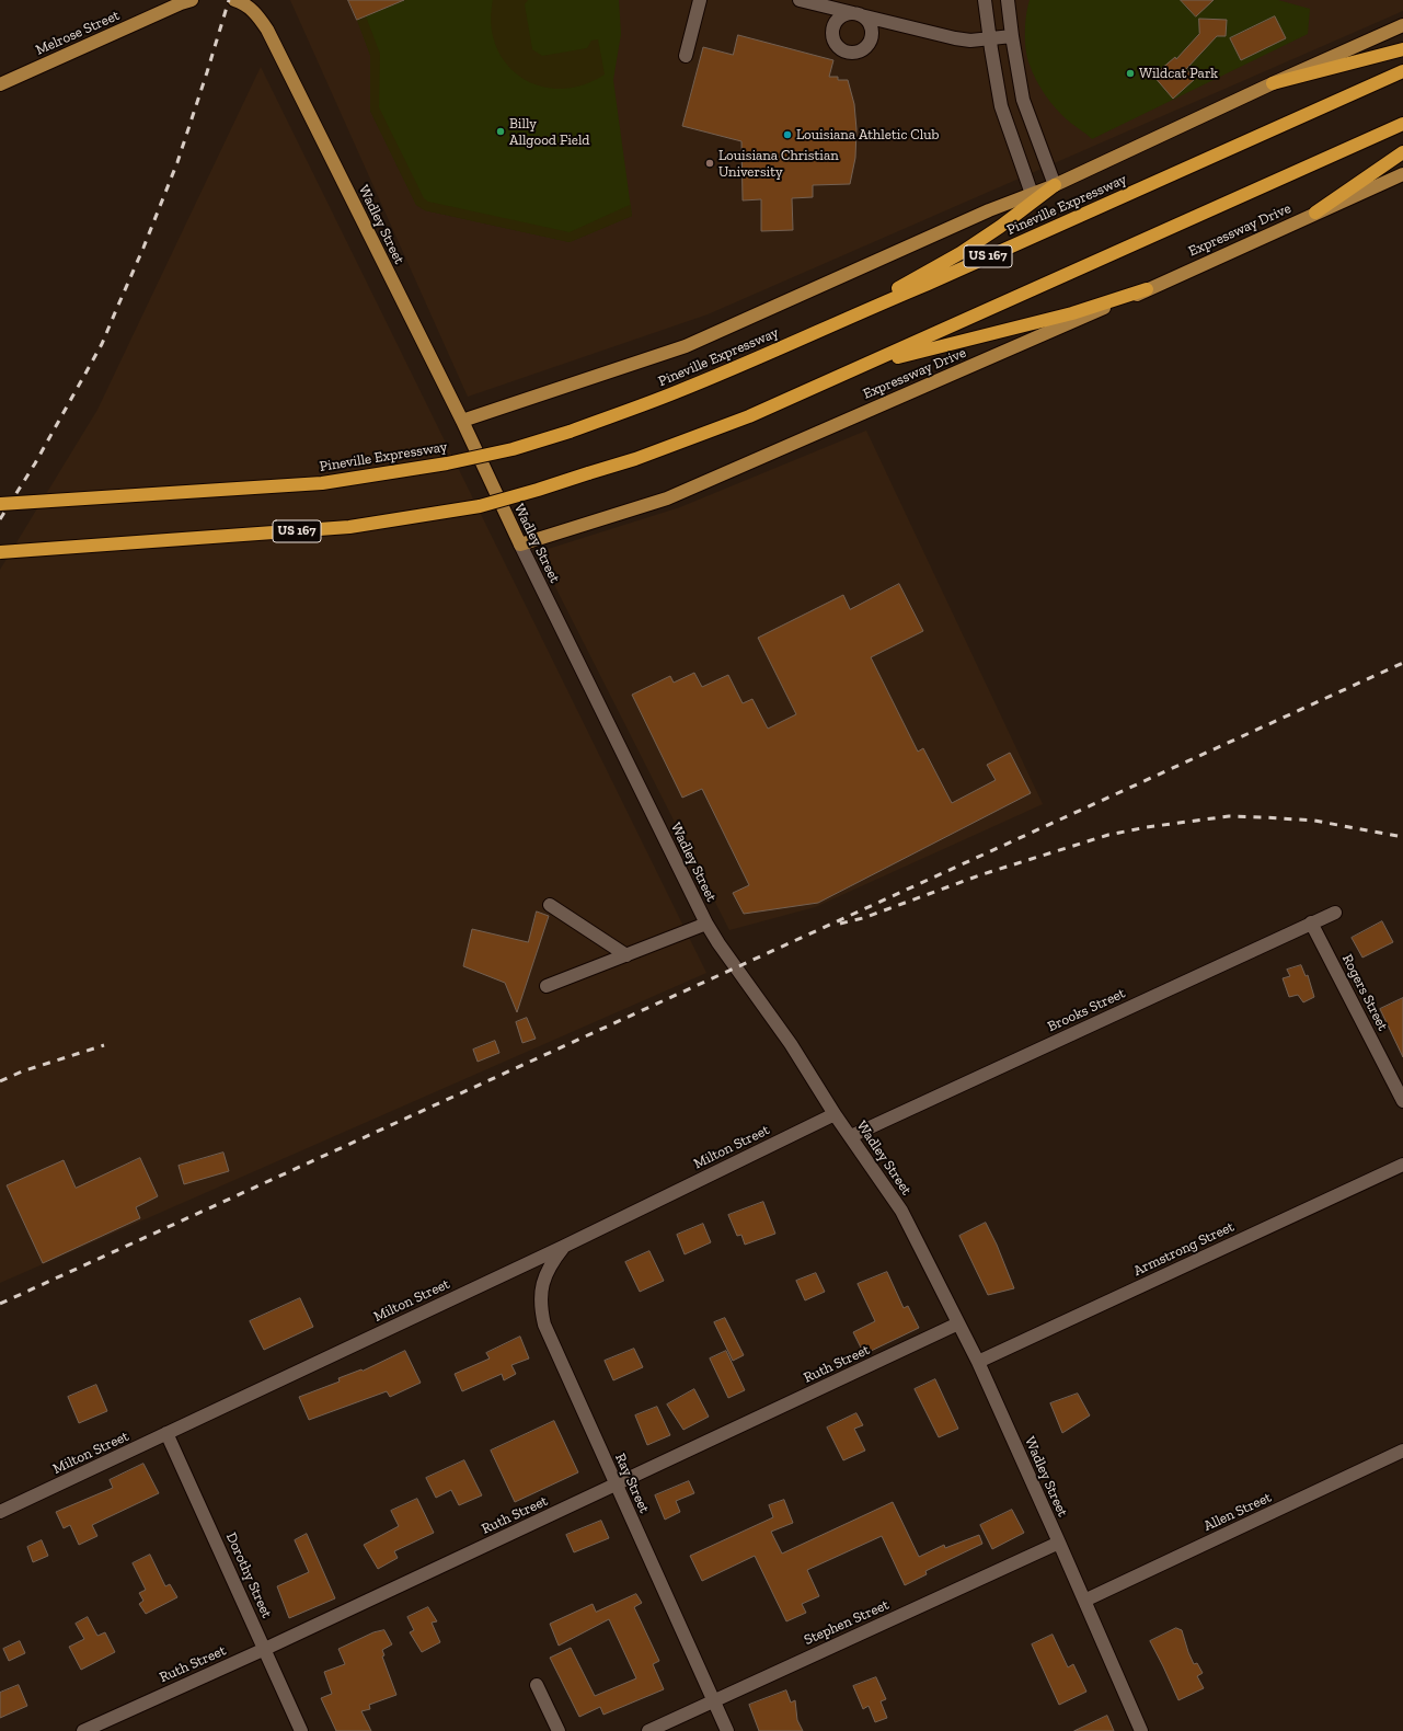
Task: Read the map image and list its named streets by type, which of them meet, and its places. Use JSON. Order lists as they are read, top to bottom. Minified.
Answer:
{"streets":{"highway":["Pineville Expressway","US 167"],"main road":["Melrose Street","Wadley Street","Expressway Drive"],"street":["Rogers Street","Brooks Street","Milton Street","Armstrong Street","Ruth Street","Ray Street","Allen Street","Dorothy Street","Stephen Street"]},"crossings":[["Wadley Street","Expressway Drive"],["Wadley Street","Brooks Street"],["Wadley Street","Milton Street"],["Wadley Street","Armstrong Street"],["Wadley Street","Ruth Street"],["Wadley Street","Allen Street"],["Wadley Street","Stephen Street"],["Rogers Street","Brooks Street"],["Milton Street","Ray Street"],["Milton Street","Dorothy Street"],["Ruth Street","Ray Street"],["Ruth Street","Dorothy Street"],["Ray Street","Stephen Street"]],"places":["Wildcat Park","Billy Allgood Field","Louisiana Athletic Club","Louisiana Christian University"]}
